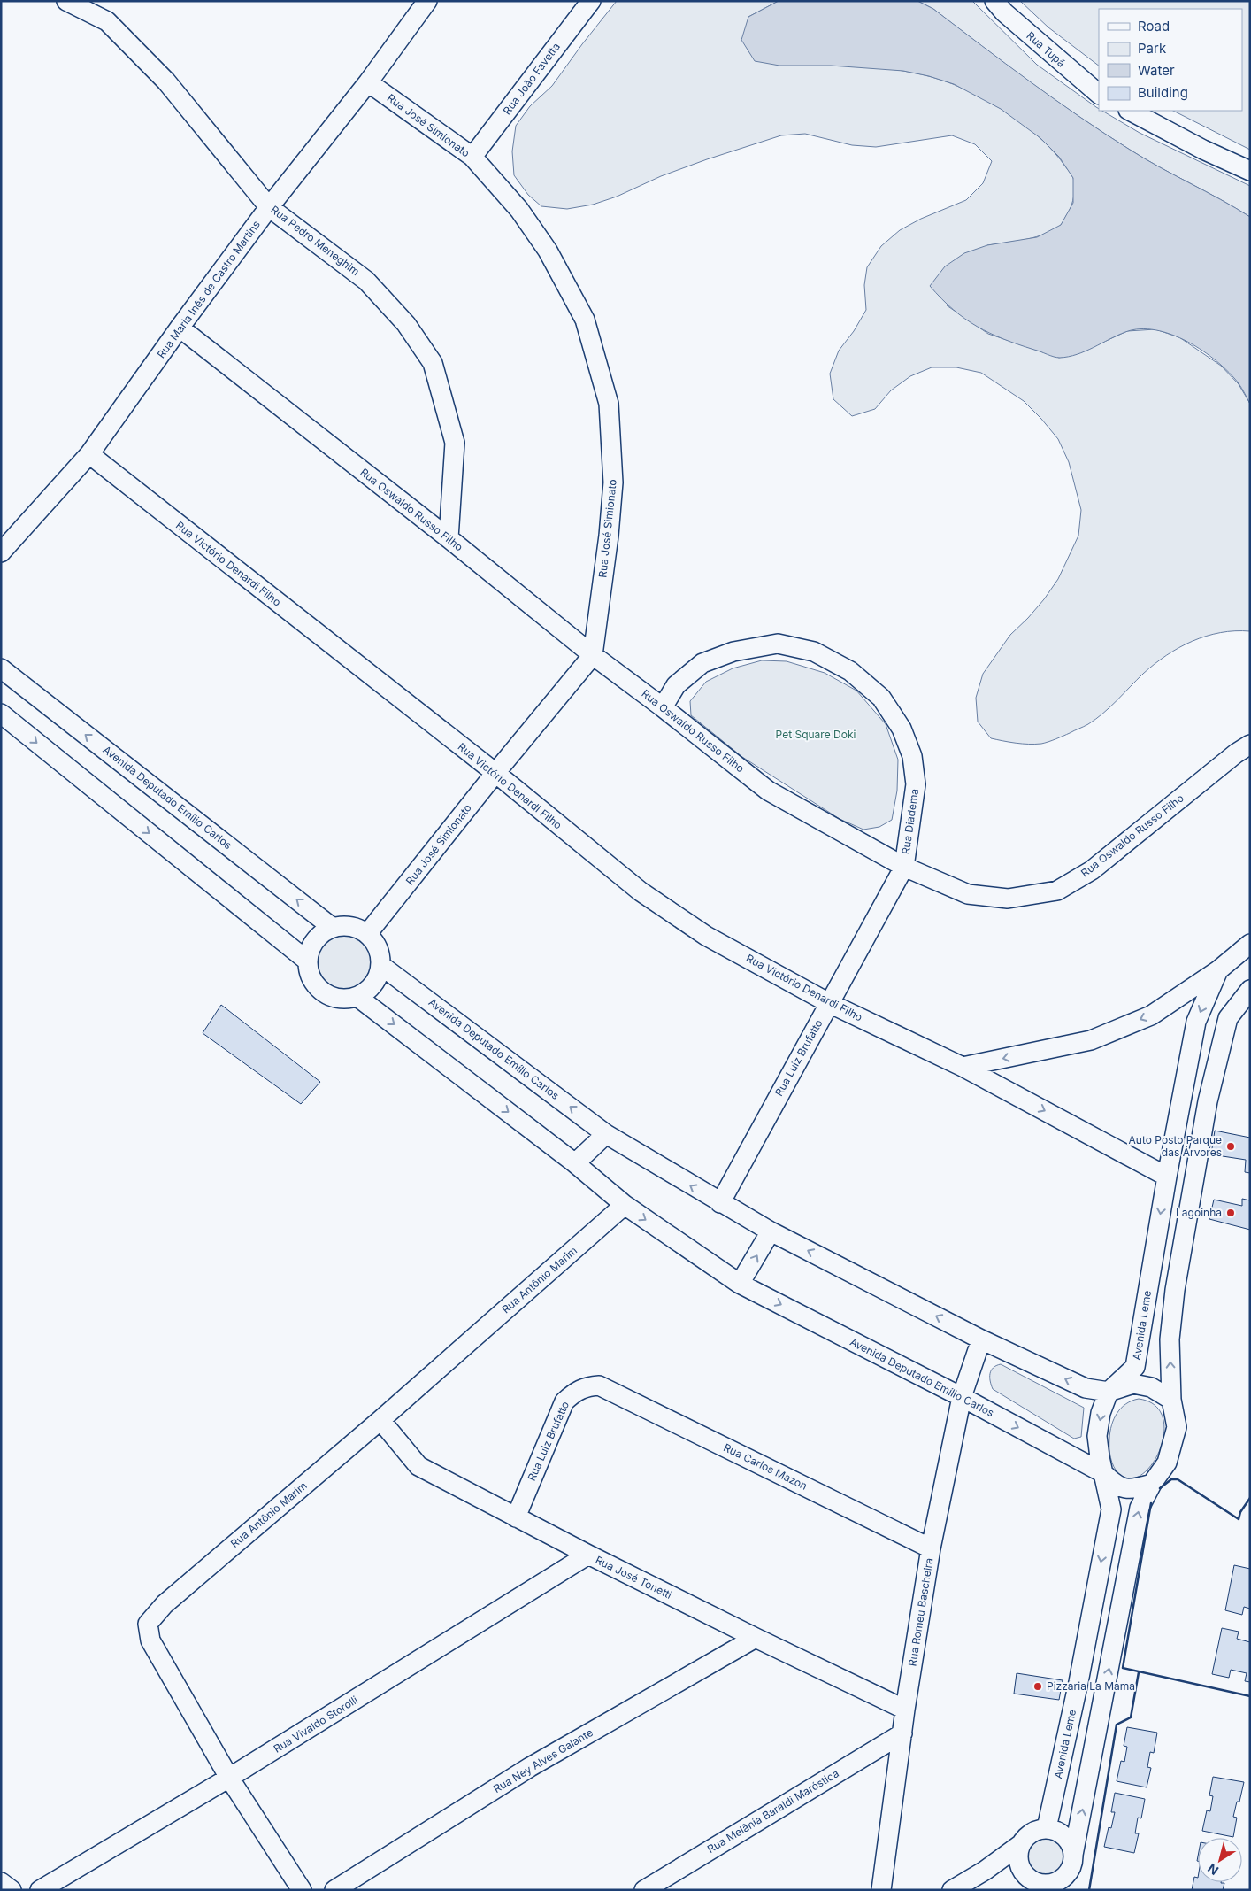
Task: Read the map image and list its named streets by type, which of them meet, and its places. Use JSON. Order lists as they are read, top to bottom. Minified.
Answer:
{"streets":{"street":["Rua Tupã","Rua João Favetta","Rua José Simionato","Rua Pedro Meneghim","Rua Maria Inês de Castro Martins","Rua Oswaldo Russo Filho","Rua Victório Denardi Filho","Avenida Deputado Emílio Carlos","Rua Diadema","Rua Luiz Brufatto","Rua Antônio Marim","Avenida Leme","Rua Carlos Mazon","Rua José Tonetti","Rua Romeu Bascheira","Rua Vivaldo Storolli","Rua Ney Alves Galante","Rua Melânia Baraldi Maróstica"]},"crossings":[["Rua João Favetta","Rua José Simionato"],["Rua José Simionato","Rua Maria Inês de Castro Martins"],["Rua José Simionato","Rua Oswaldo Russo Filho"],["Rua José Simionato","Rua Victório Denardi Filho"],["Rua José Simionato","Avenida Deputado Emílio Carlos"],["Rua Pedro Meneghim","Rua Maria Inês de Castro Martins"],["Rua Pedro Meneghim","Rua Oswaldo Russo Filho"],["Rua Maria Inês de Castro Martins","Rua Oswaldo Russo Filho"],["Rua Maria Inês de Castro Martins","Rua Victório Denardi Filho"],["Rua Oswaldo Russo Filho","Rua Diadema"],["Rua Oswaldo Russo Filho","Rua Luiz Brufatto"],["Rua Victório Denardi Filho","Rua Luiz Brufatto"],["Rua Victório Denardi Filho","Avenida Leme"],["Avenida Deputado Emílio Carlos","Rua Luiz Brufatto"],["Avenida Deputado Emílio Carlos","Rua Antônio Marim"],["Avenida Deputado Emílio Carlos","Avenida Leme"],["Avenida Deputado Emílio Carlos","Rua Romeu Bascheira"],["Rua Diadema","Rua Luiz Brufatto"],["Rua Luiz Brufatto","Rua Carlos Mazon"],["Rua Luiz Brufatto","Rua José Tonetti"],["Rua Antônio Marim","Rua José Tonetti"],["Rua Antônio Marim","Rua Vivaldo Storolli"],["Rua Carlos Mazon","Rua Romeu Bascheira"],["Rua José Tonetti","Rua Romeu Bascheira"],["Rua José Tonetti","Rua Vivaldo Storolli"],["Rua José Tonetti","Rua Ney Alves Galante"],["Rua Romeu Bascheira","Rua Melânia Baraldi Maróstica"]],"parks":["Pet Square Doki"],"places":["Auto Posto Parque das Árvores","Lagoinha","Pizzaria La Mama"],"legend":["Road","Park","Water","Building"],"north":"bottom left"}
